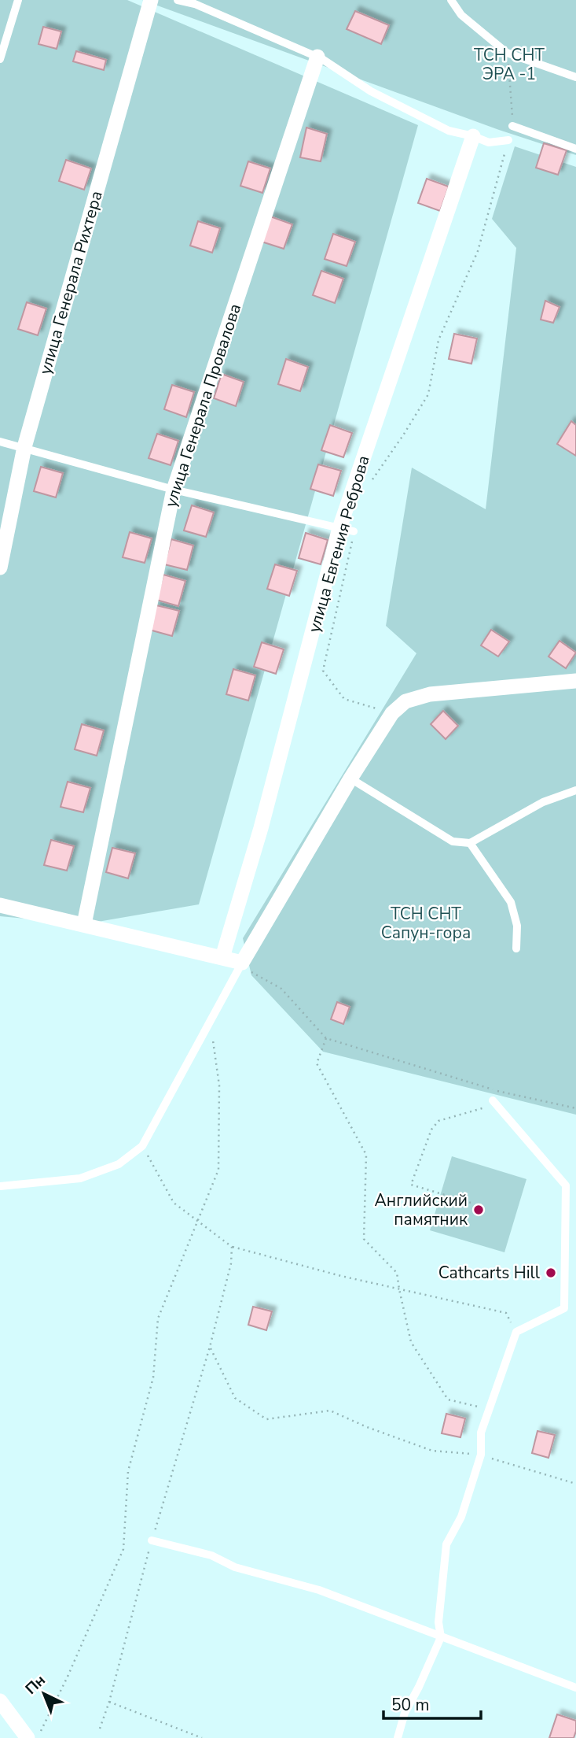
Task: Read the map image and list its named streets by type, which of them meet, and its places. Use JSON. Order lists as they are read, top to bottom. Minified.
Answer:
{"streets":{"street":["улица Генерала Рихтера","улица Генерала Провалова","улица Евгения Реброва"]},"parks":["ТСН СНТ ЭРА -1","ТСН СНТ Сапун-гора"],"places":["Английский памятник","Cathcarts Hill"],"scale_bar":"50 m","north":"top left"}
